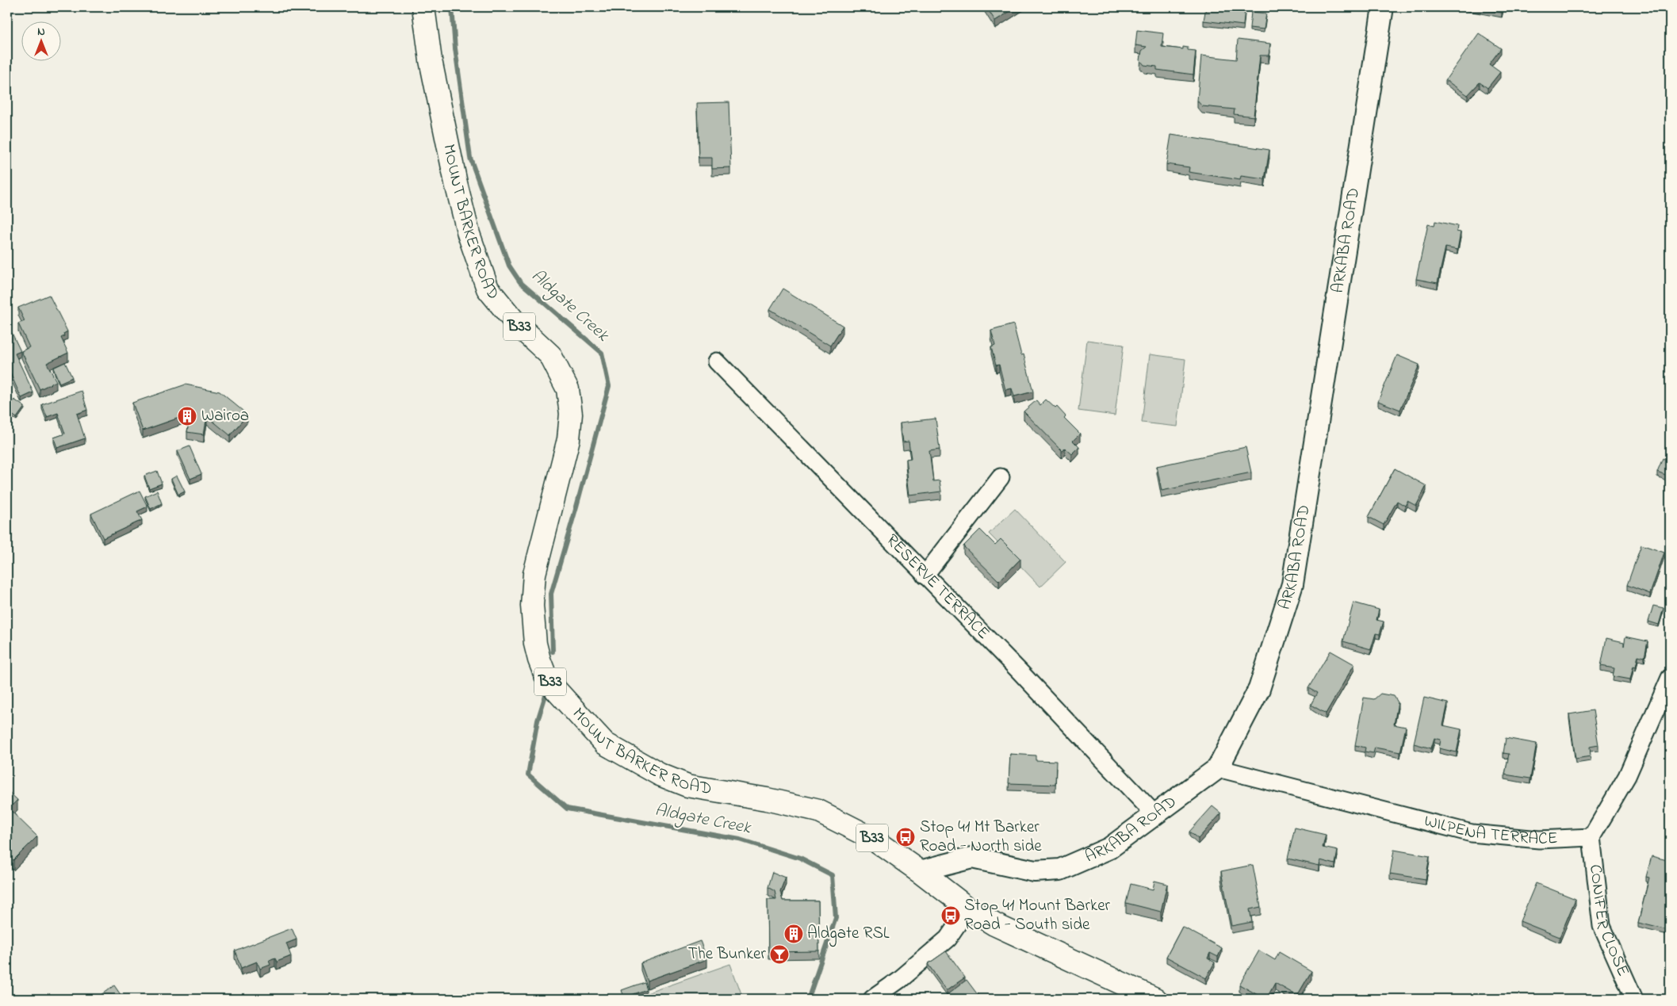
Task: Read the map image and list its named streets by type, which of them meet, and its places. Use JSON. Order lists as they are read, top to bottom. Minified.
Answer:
{"streets":{"main road":["MOUNT BARKER ROAD","B33"],"street":["ARKABA ROAD","RESERVE TERRACE","WILPENA TERRACE","CONIFER CLOSE"]},"crossings":[["MOUNT BARKER ROAD","ARKABA ROAD"],["ARKABA ROAD","RESERVE TERRACE"],["ARKABA ROAD","WILPENA TERRACE"],["WILPENA TERRACE","CONIFER CLOSE"]],"water":["Aldgate Creek"],"places":{"building":["Wairoa","Aldgate RSL"],"bus stop":["Stop 41 Mt Barker Road - North side","Stop 41 Mount Barker Road - South side"],"bar":["The Bunker"]},"north":"top"}
